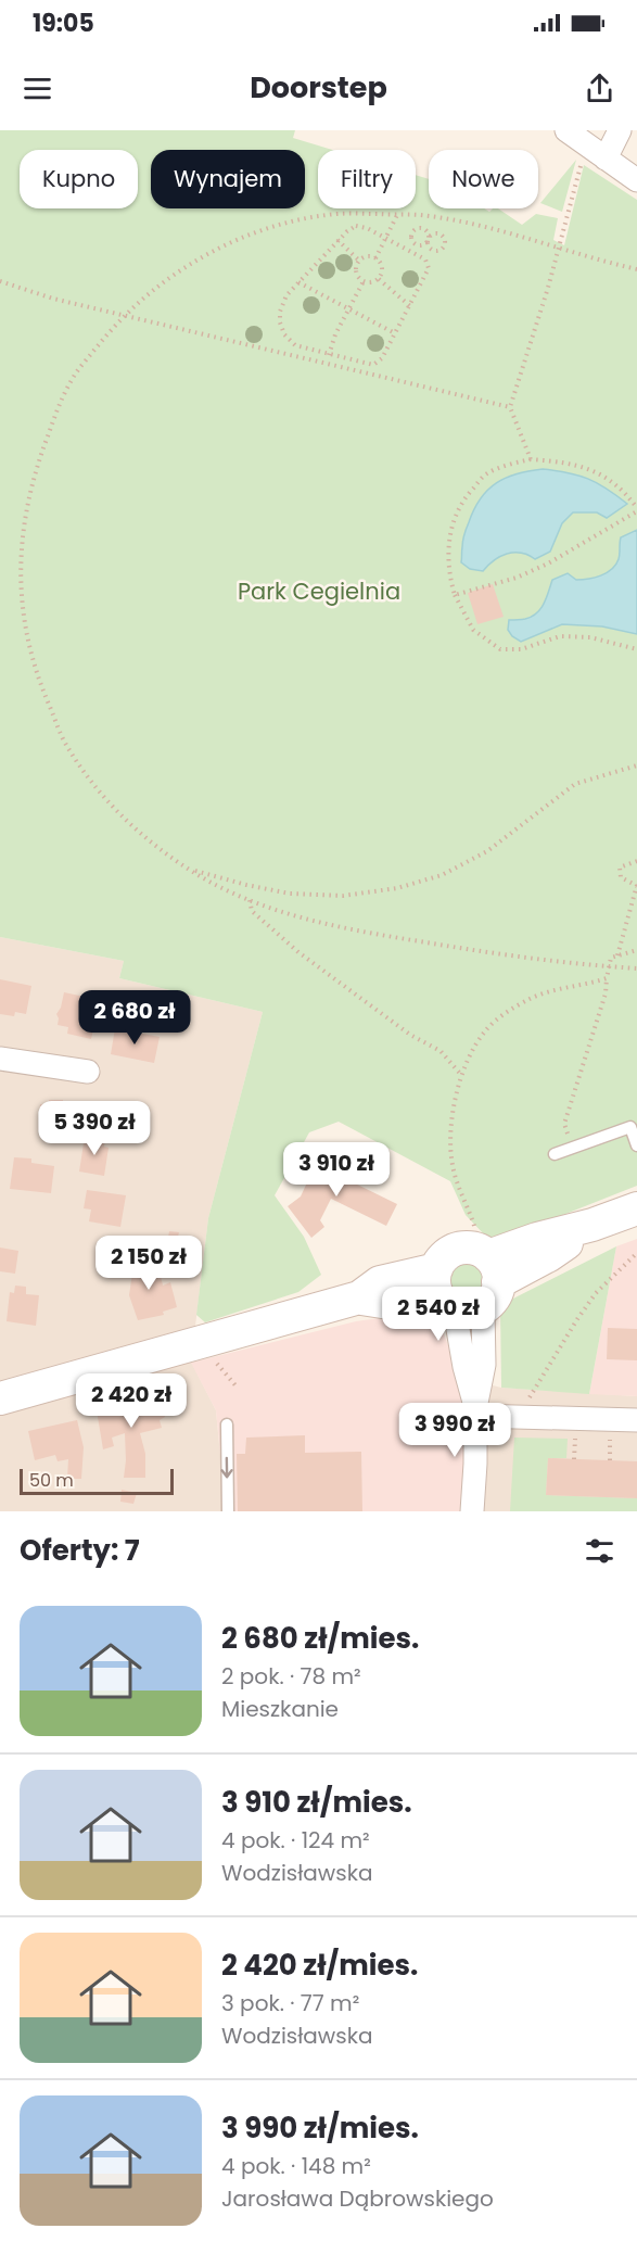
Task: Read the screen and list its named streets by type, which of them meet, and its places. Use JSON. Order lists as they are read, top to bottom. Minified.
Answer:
{"parks":["Park Cegielnia"],"scale_bar":"50 m","page":{"status":"19:05","header":"Doorstep","chip":["Kupno","Wynajem","Filtry","Nowe"],"price":["2 680 zł","5 390 zł","3 910 zł","2 150 zł","2 540 zł","2 420 zł","3 990 zł"],"scale":"50 m","heading":"Oferty: 7","list":[{"name":"2 680 zł/mies.","note":"2 pok. · 78 m² · Mieszkanie"},{"name":"3 910 zł/mies.","note":"4 pok. · 124 m² · Wodzisławska"},{"name":"2 420 zł/mies.","note":"3 pok. · 77 m² · Wodzisławska"},{"name":"3 990 zł/mies.","note":"4 pok. · 148 m² · Jarosława Dąbrowskiego"}]}}
